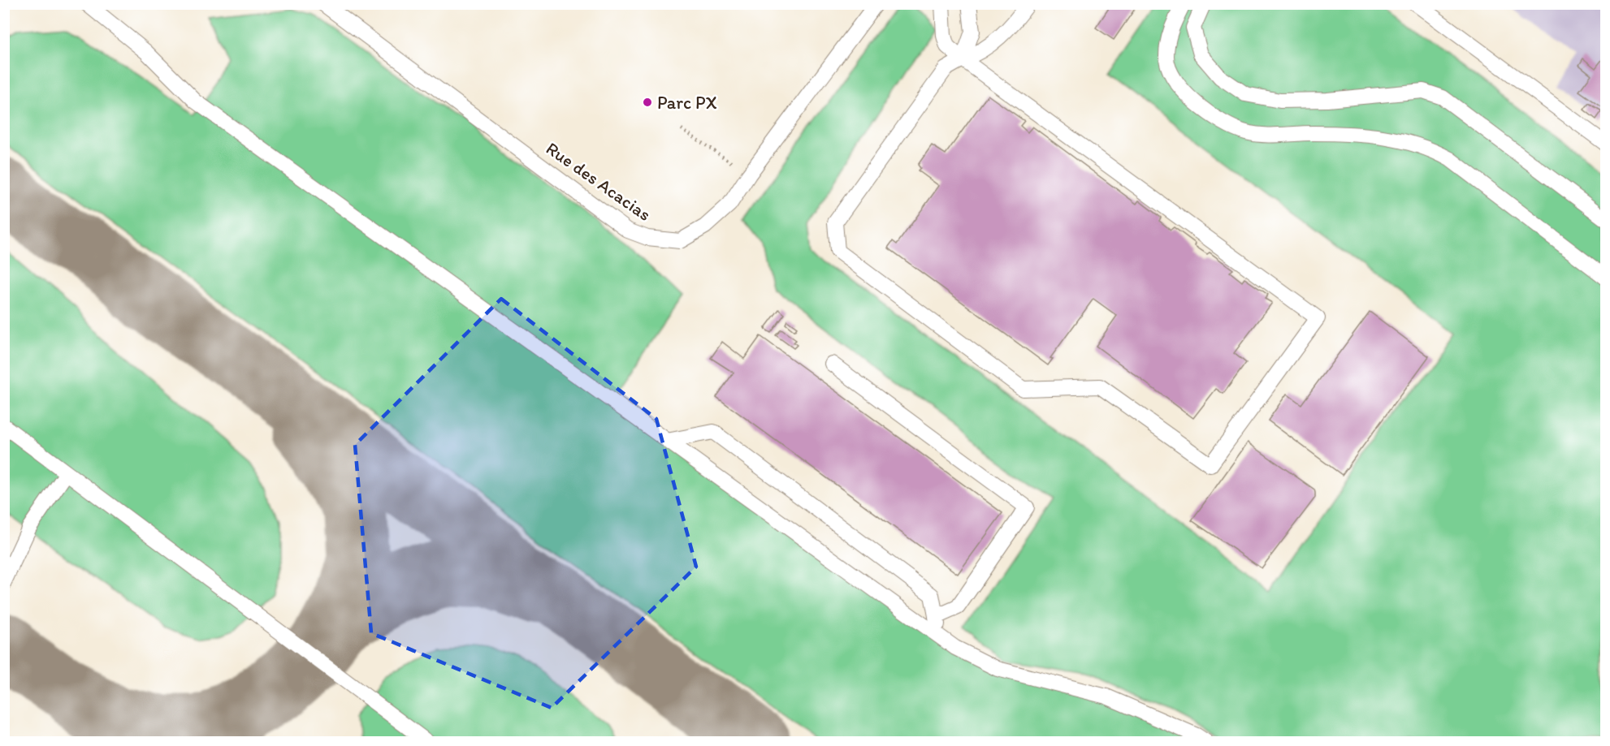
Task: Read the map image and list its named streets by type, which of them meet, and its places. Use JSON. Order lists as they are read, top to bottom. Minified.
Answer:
{"streets":{"lane":["Rue des Acacias"]},"places":["Parc PX"]}
